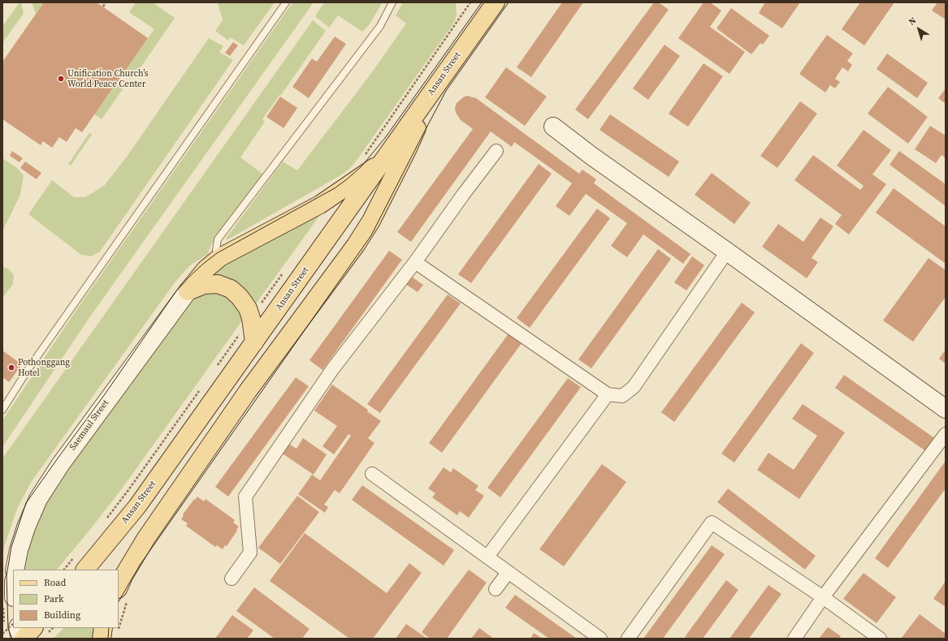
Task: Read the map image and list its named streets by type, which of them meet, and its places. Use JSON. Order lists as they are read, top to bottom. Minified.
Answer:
{"streets":{"main road":["Ansan Street"],"street":["Saemaul Street"]},"places":["Unification Church’s World Peace Center","Pothonggang Hotel"],"legend":["Road","Park","Building"],"north":"top left"}
